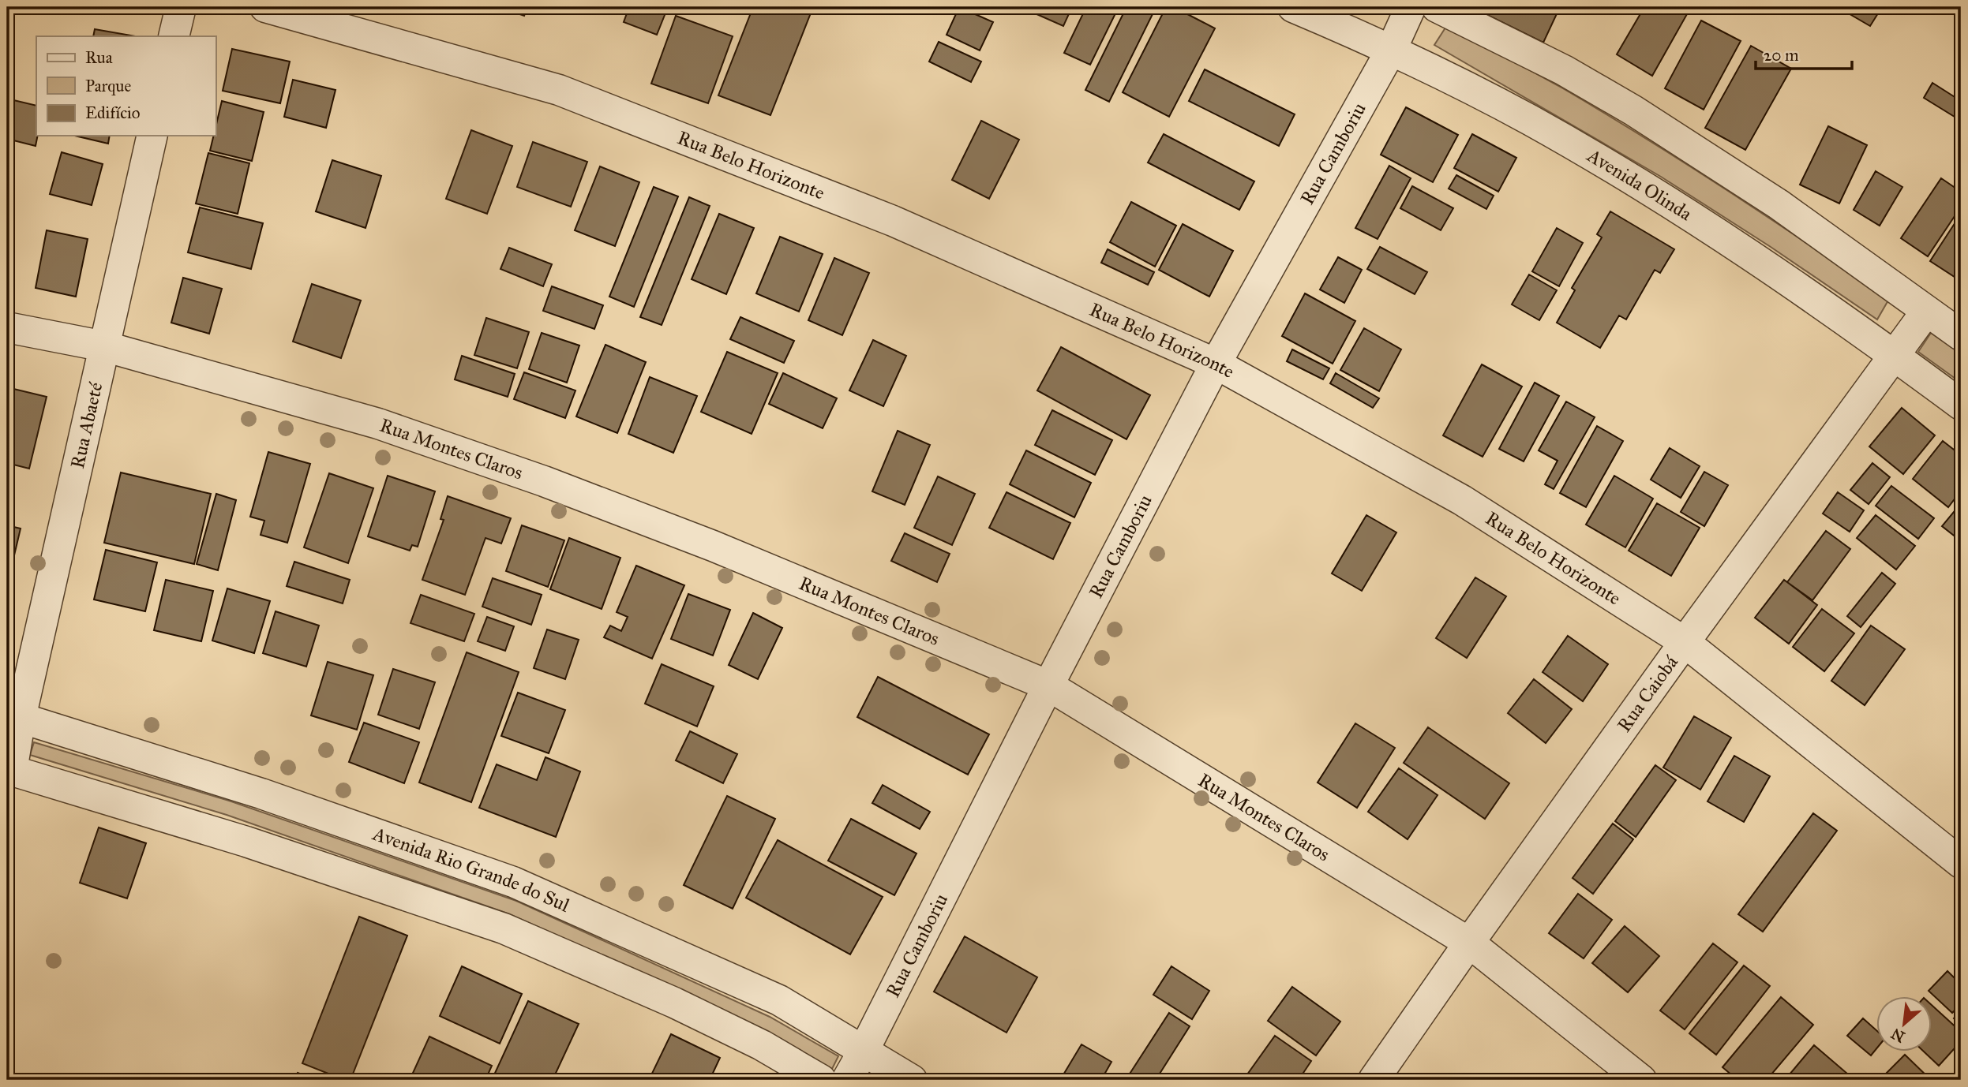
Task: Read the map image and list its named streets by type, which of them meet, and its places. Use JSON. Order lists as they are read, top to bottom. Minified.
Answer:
{"streets":{"street":["Rua Camboriu","Rua Belo Horizonte","Avenida Olinda","Rua Abaeté","Rua Montes Claros","Rua Caiobá","Avenida Rio Grande do Sul"]},"crossings":[["Rua Camboriu","Rua Belo Horizonte"],["Rua Camboriu","Avenida Olinda"],["Rua Camboriu","Rua Montes Claros"],["Rua Camboriu","Avenida Rio Grande do Sul"],["Rua Belo Horizonte","Rua Caiobá"],["Avenida Olinda","Rua Caiobá"],["Rua Abaeté","Rua Montes Claros"],["Rua Abaeté","Avenida Rio Grande do Sul"],["Rua Montes Claros","Rua Caiobá"]],"legend":["Rua","Parque","Edifício"],"scale_bar":"20 m","north":"bottom left"}
